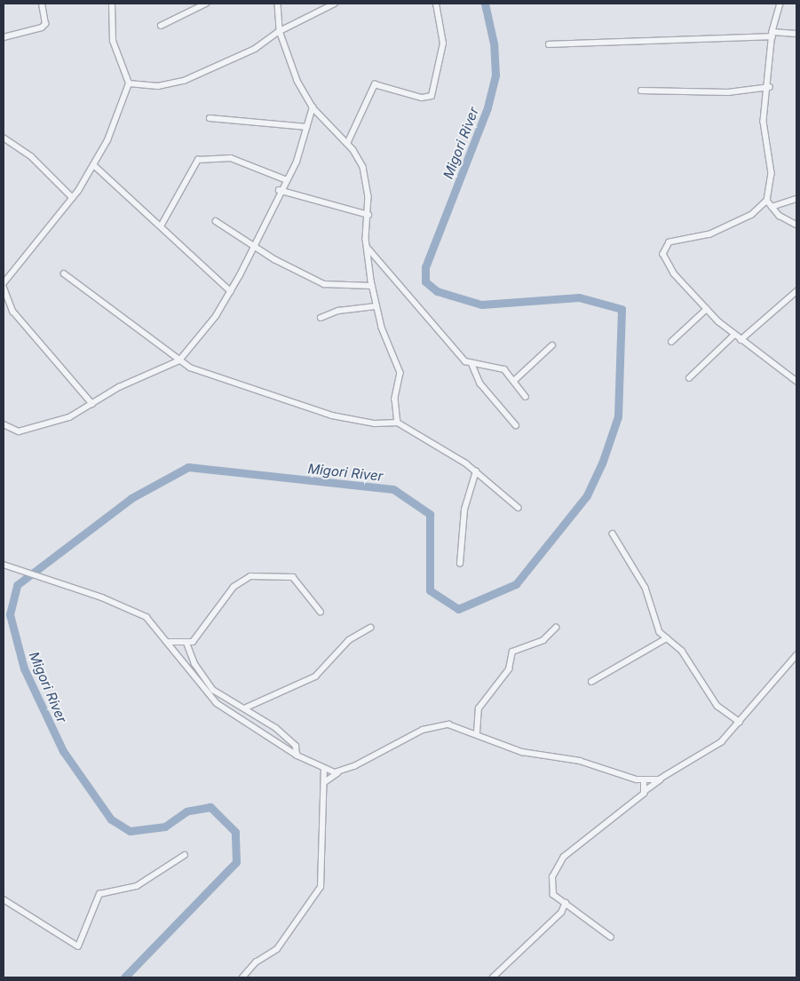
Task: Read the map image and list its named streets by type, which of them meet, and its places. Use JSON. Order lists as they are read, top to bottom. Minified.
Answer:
{"water":["Migori River"]}
